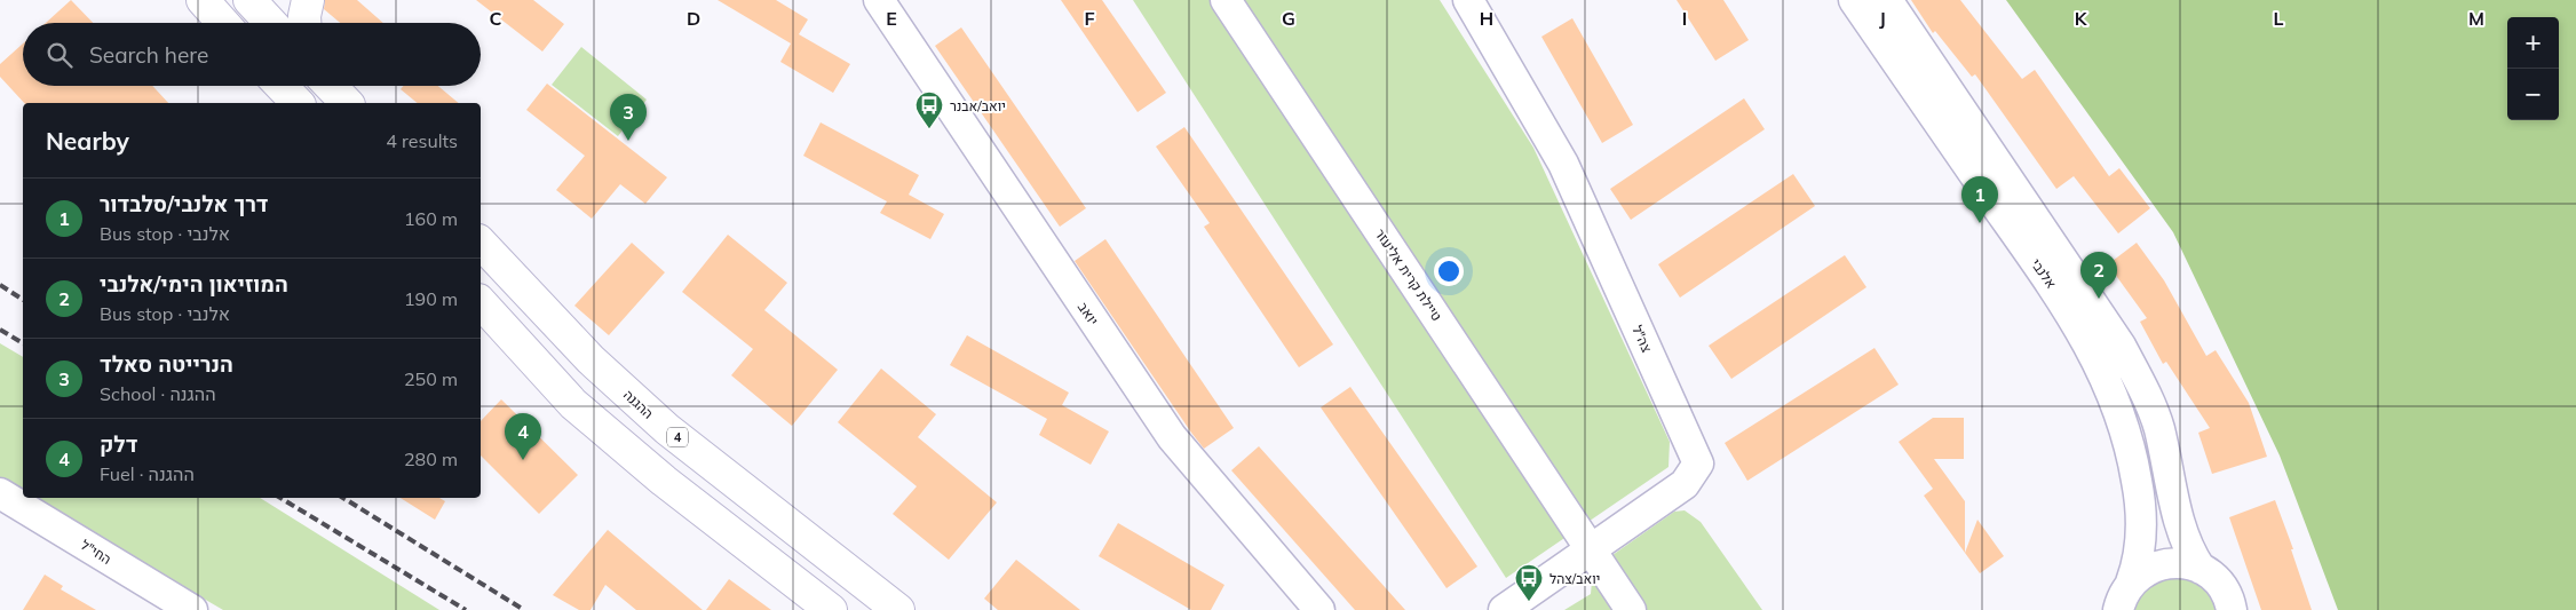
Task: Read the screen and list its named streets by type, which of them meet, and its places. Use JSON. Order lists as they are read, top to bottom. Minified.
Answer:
{"streets":{"highway":["ההגנה","4"],"street":["אלנבי","טיילת קרית אליעזר","יואב","צה\"ל","החי\"ל"]},"crossings":[["טיילת קרית אליעזר","צה\"ל"]],"places":{"bus stop":["יואב/אבנר","יואב/צהל"]},"page":{"map_buttons":["+","−"],"search":"Search here","pins":["3","1","2","4"],"heading":["Nearby","4 results"],"list":[{"mark":"1","name":"דרך אלנבי/סלבדור","note":"Bus stop · אלנבי","value":"160 m"},{"mark":"2","name":"המוזיאון הימי/אלנבי","note":"Bus stop · אלנבי","value":"190 m"},{"mark":"3","name":"הנרייטה סאלד","note":"School · ההגנה","value":"250 m"},{"mark":"4","name":"דלק","note":"Fuel · ההגנה","value":"280 m"}]},"grid":{"columns":["C","D","E","F","G","H","I","J","K","L","M"]}}
